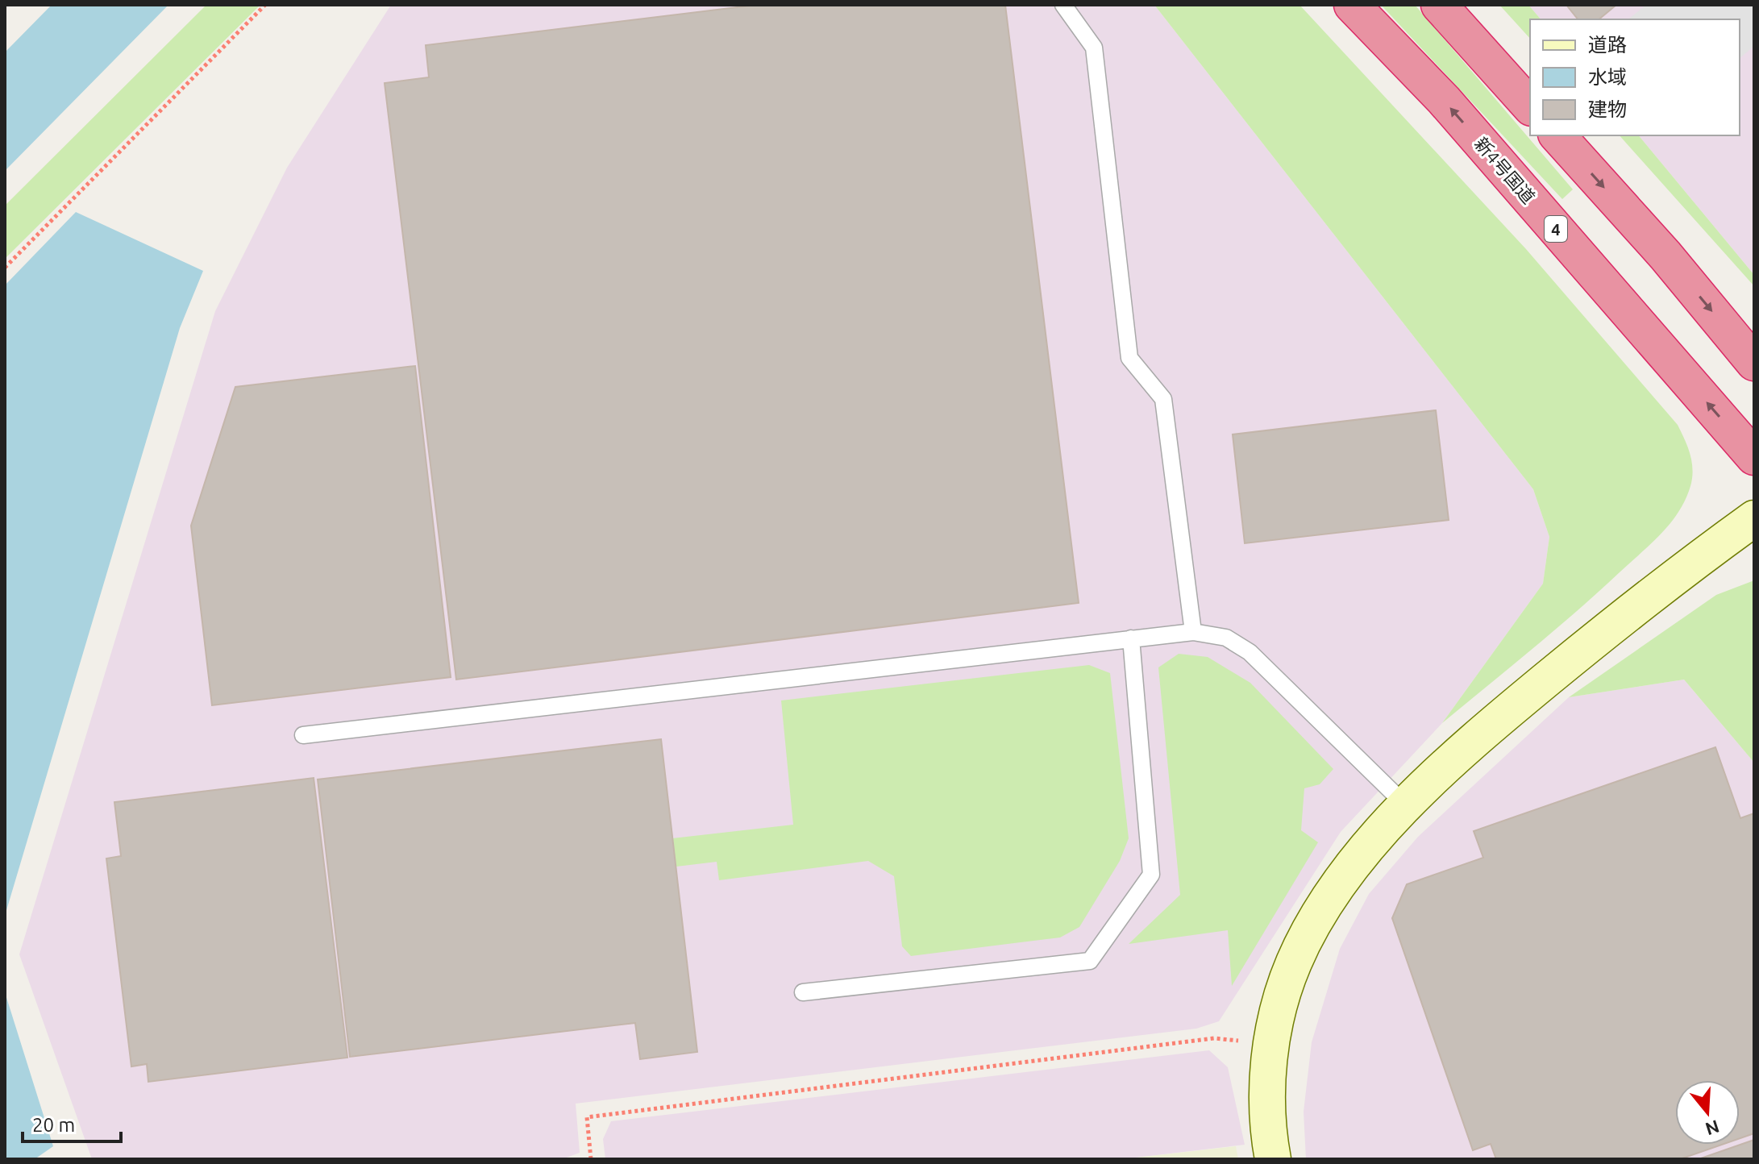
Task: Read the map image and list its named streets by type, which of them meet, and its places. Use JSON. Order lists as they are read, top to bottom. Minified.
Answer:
{"streets":{"highway":["新4号国道","4"]},"legend":["道路","水域","建物"],"scale_bar":"20 m","north":"bottom"}
